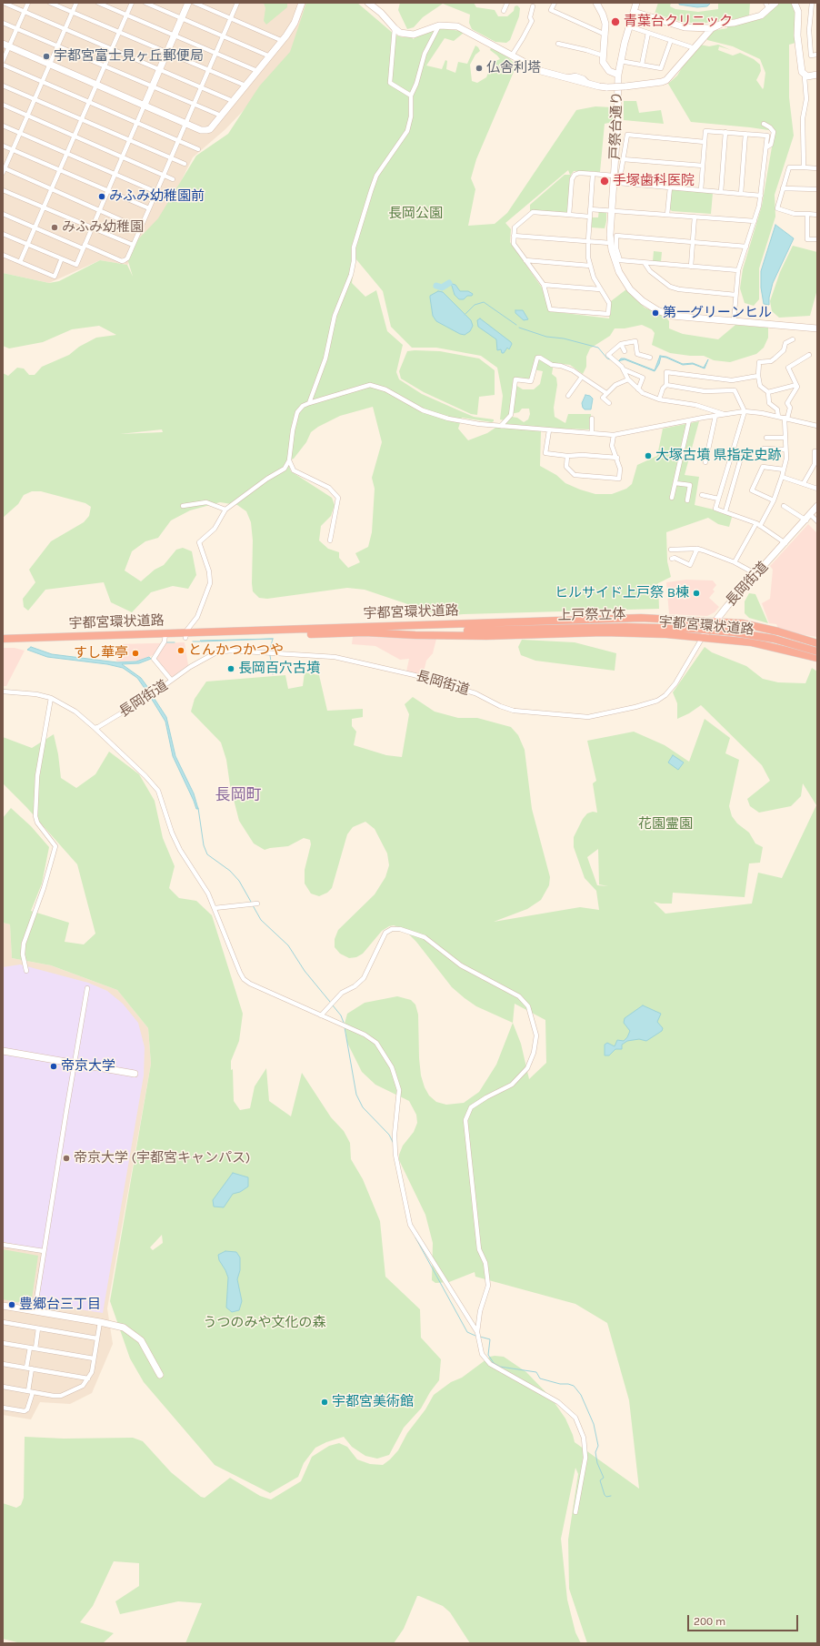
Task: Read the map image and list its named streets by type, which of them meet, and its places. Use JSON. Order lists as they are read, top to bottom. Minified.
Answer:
{"streets":{"highway":["宇都宮環状道路","上戸祭立体"],"street":["戸祭台通り","長岡街道"]},"crossings":[["長岡街道","宇都宮環状道路"],["宇都宮環状道路","上戸祭立体"]],"districts":["長岡町"],"parks":["長岡公園","花園霊園","うつのみや文化の森"],"places":["青葉台クリニック","宇都宮富士見ヶ丘郵便局","仏舎利塔","手塚歯科医院","みふみ幼稚園前","みふみ幼稚園","第一グリーンヒル","大塚古墳 県指定史跡","ヒルサイド上戸祭 B棟","とんかつかつや","すし華亭","長岡百穴古墳","帝京大学","帝京大学 (宇都宮キャンパス)","豊郷台三丁目","宇都宮美術館"],"scale_bar":"200 m"}
